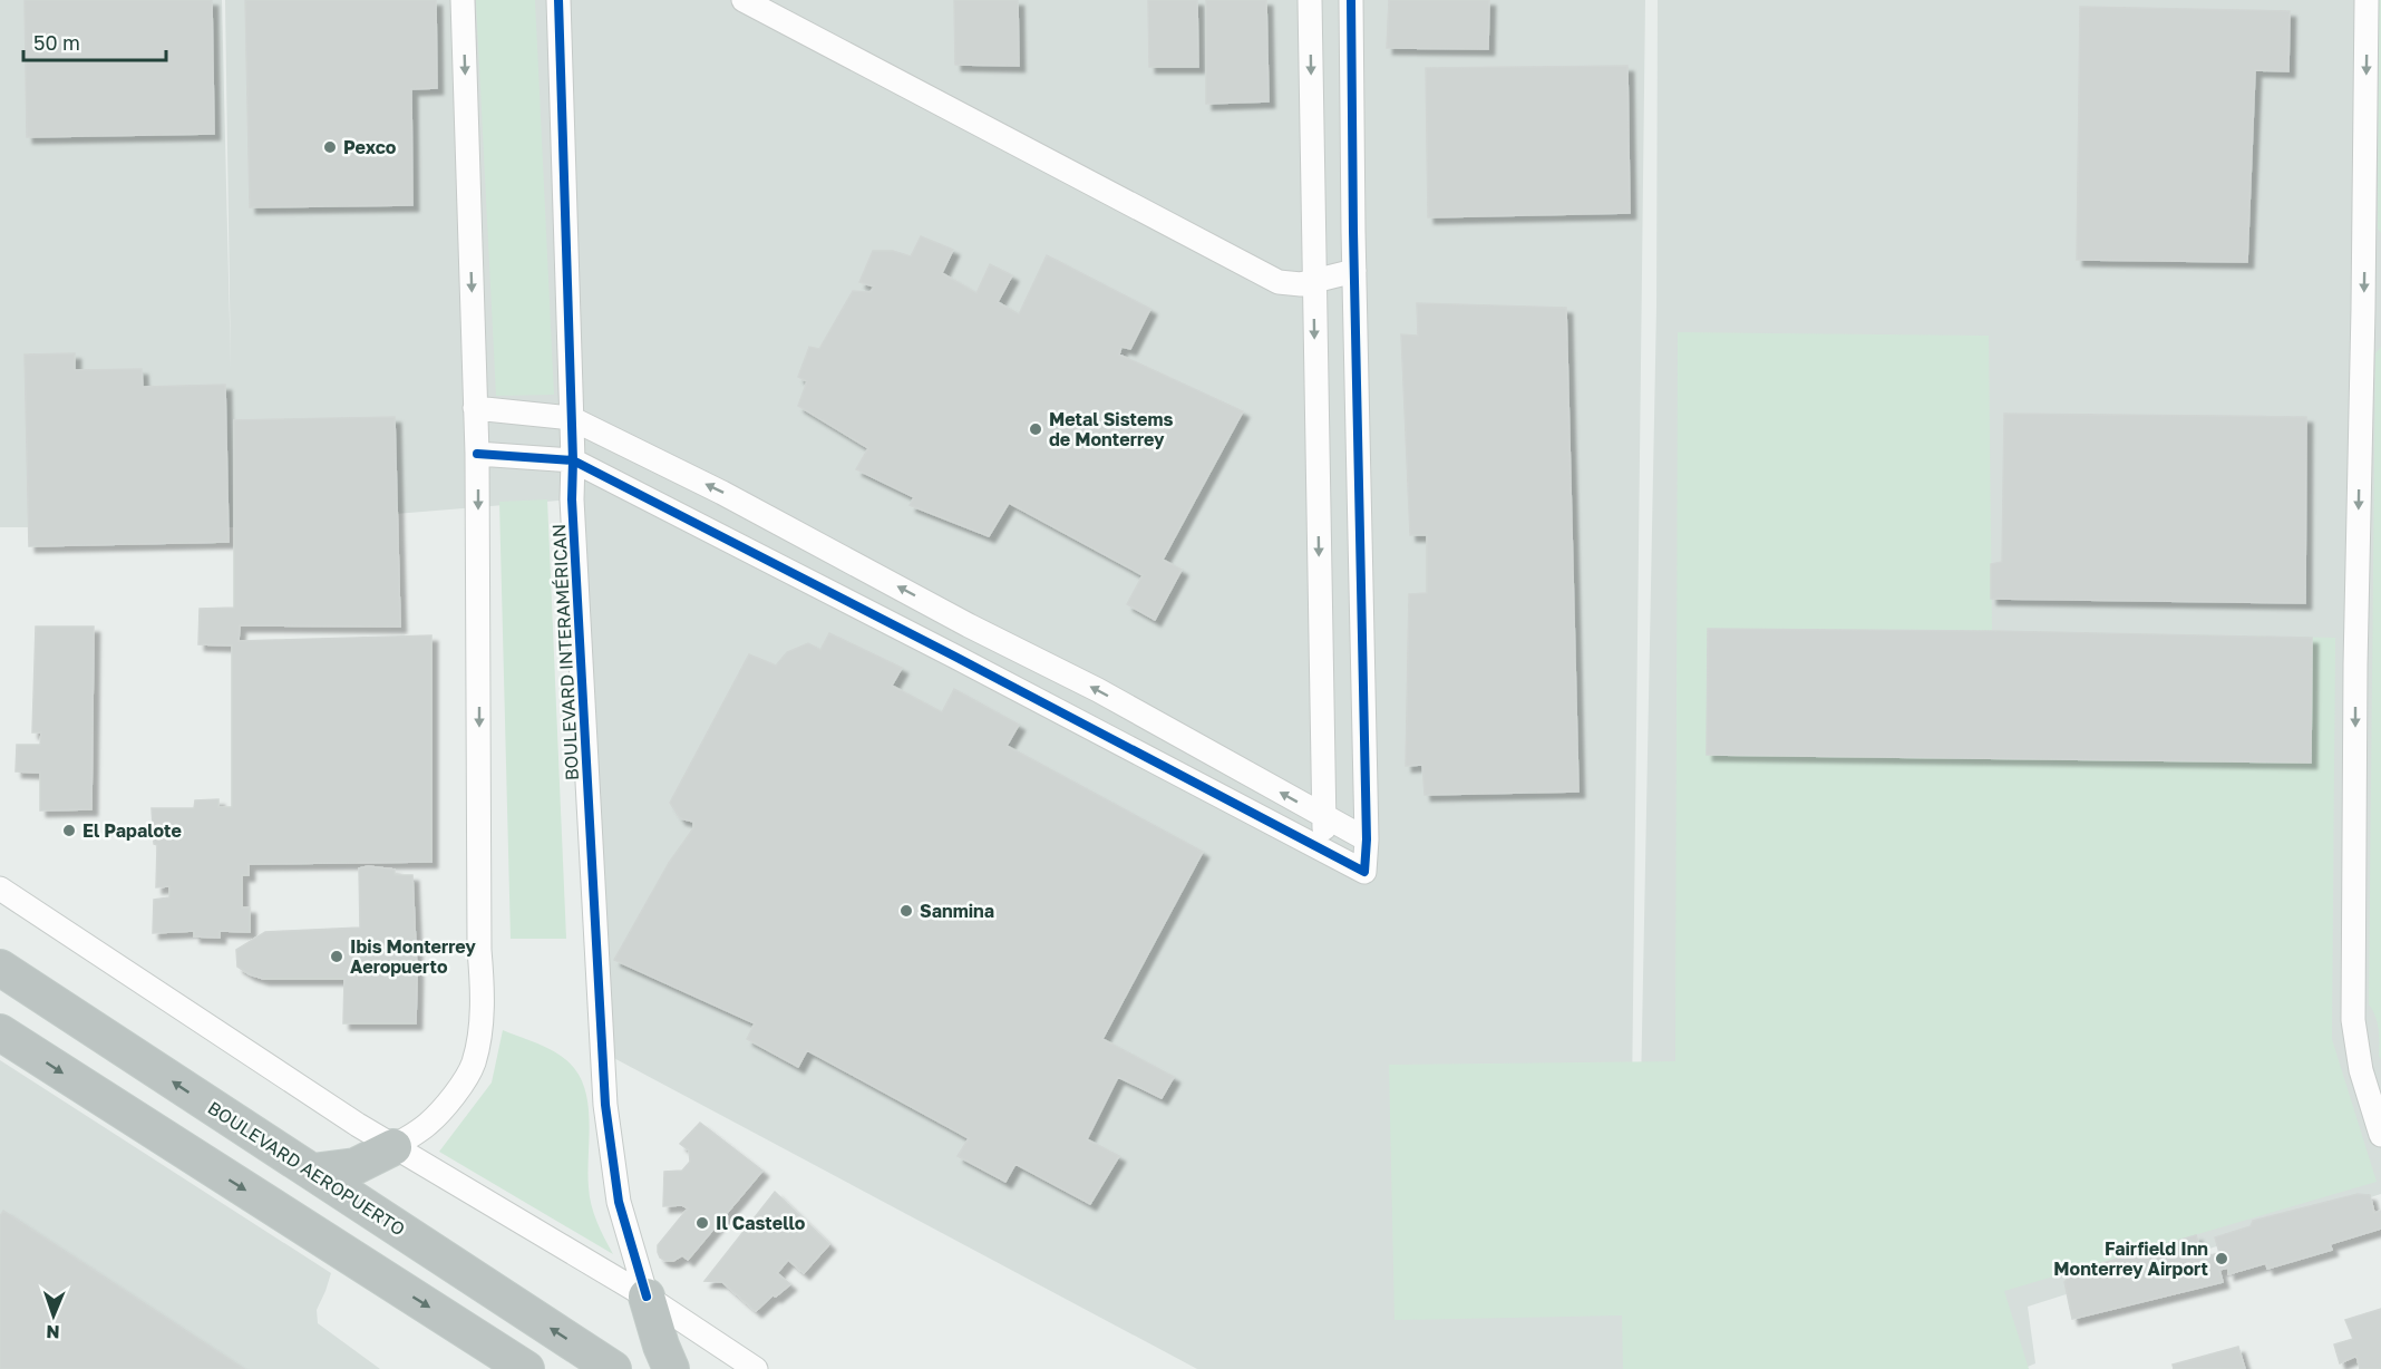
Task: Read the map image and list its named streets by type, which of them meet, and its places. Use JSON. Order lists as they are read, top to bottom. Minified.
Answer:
{"streets":{"highway":["BOULEVARD AEROPUERTO"],"street":["BOULEVARD INTERAMÉRICAN"]},"places":["Pexco","Metal Sistems de Monterrey","El Papalote","Sanmina","Ibis Monterrey Aeropuerto","Il Castello","Fairfield Inn Monterrey Airport"],"scale_bar":"50 m","north":"bottom"}
